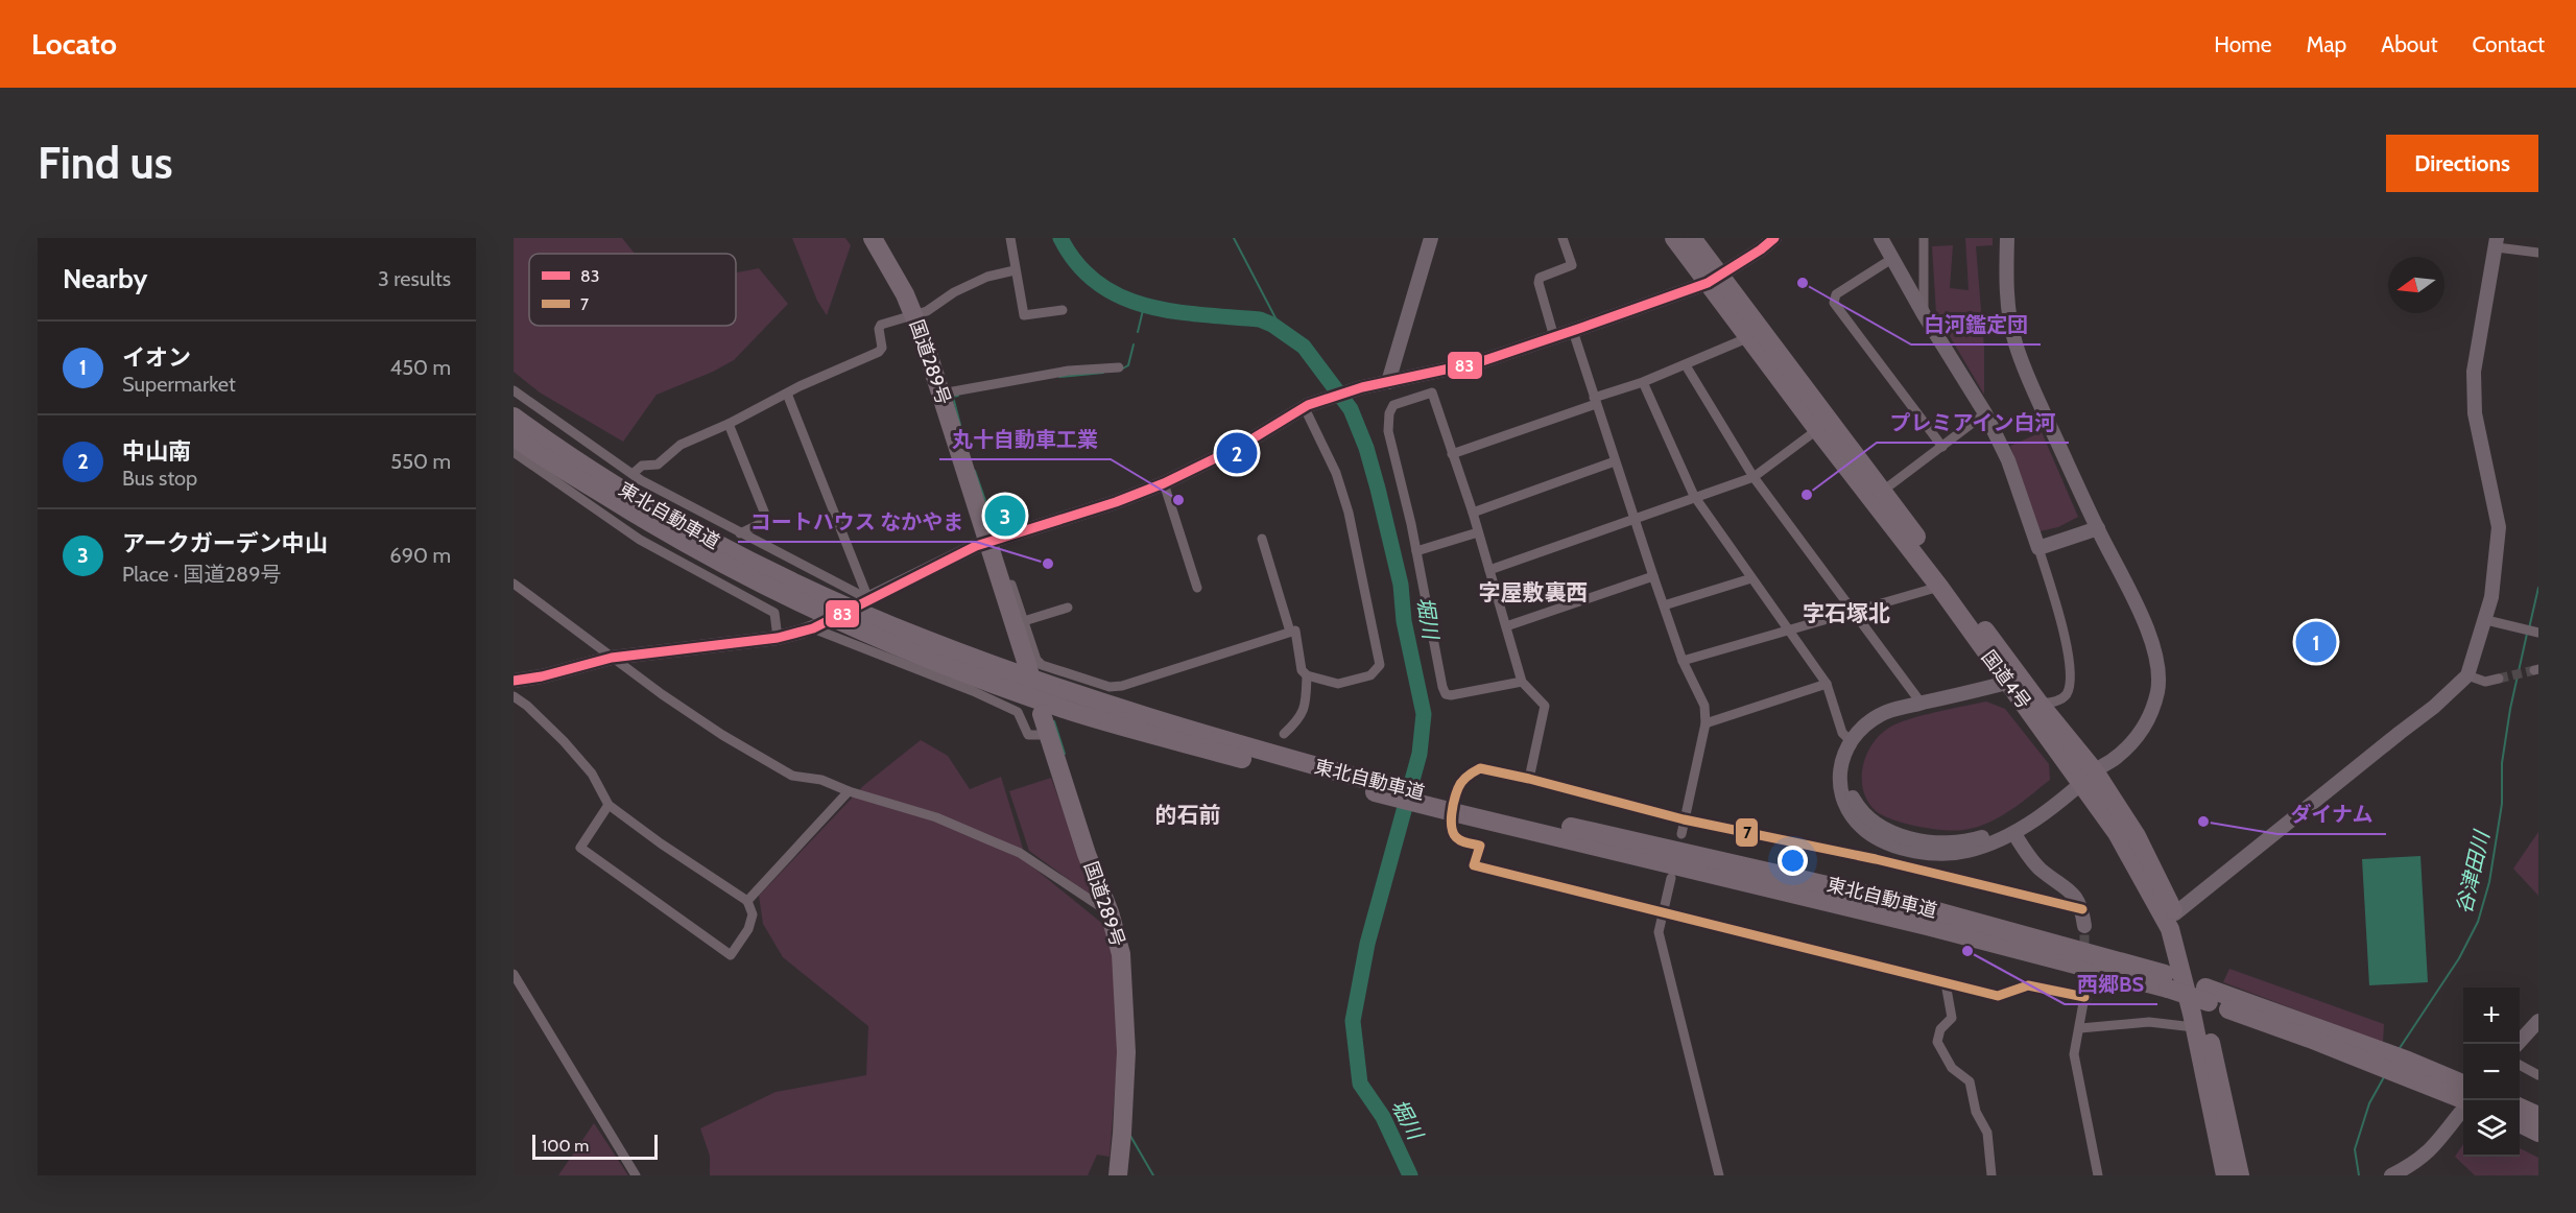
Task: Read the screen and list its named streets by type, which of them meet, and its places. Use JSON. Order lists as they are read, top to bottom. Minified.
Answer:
{"streets":{"highway":["国道289号","東北自動車道","国道4号"]},"districts":["字屋敷裏西","字石塚北","的石前"],"water":["堀川","谷津田川"],"places":["白河鑑定団","プレミアイン白河","丸十自動車工業","コートハウス なかやま","ダイナム","西郷BS"],"lines":["transit line 83","transit line 7"],"legend":["83","7"],"scale_bar":"100 m","north":"left","page":{"header":"Locato","nav":["Home","Map","About","Contact"],"buttons":"Directions","title":"Find us","heading":["Nearby","3 results"],"list":[{"mark":"1","name":"イオン","note":"Supermarket","value":"450 m"},{"mark":"2","name":"中山南","note":"Bus stop","value":"550 m"},{"mark":"3","name":"アークガーデン中山","note":"Place · 国道289号","value":"690 m"}],"pins":["2","3","1"],"map_buttons":["+","−"],"scale":"100 m"}}
